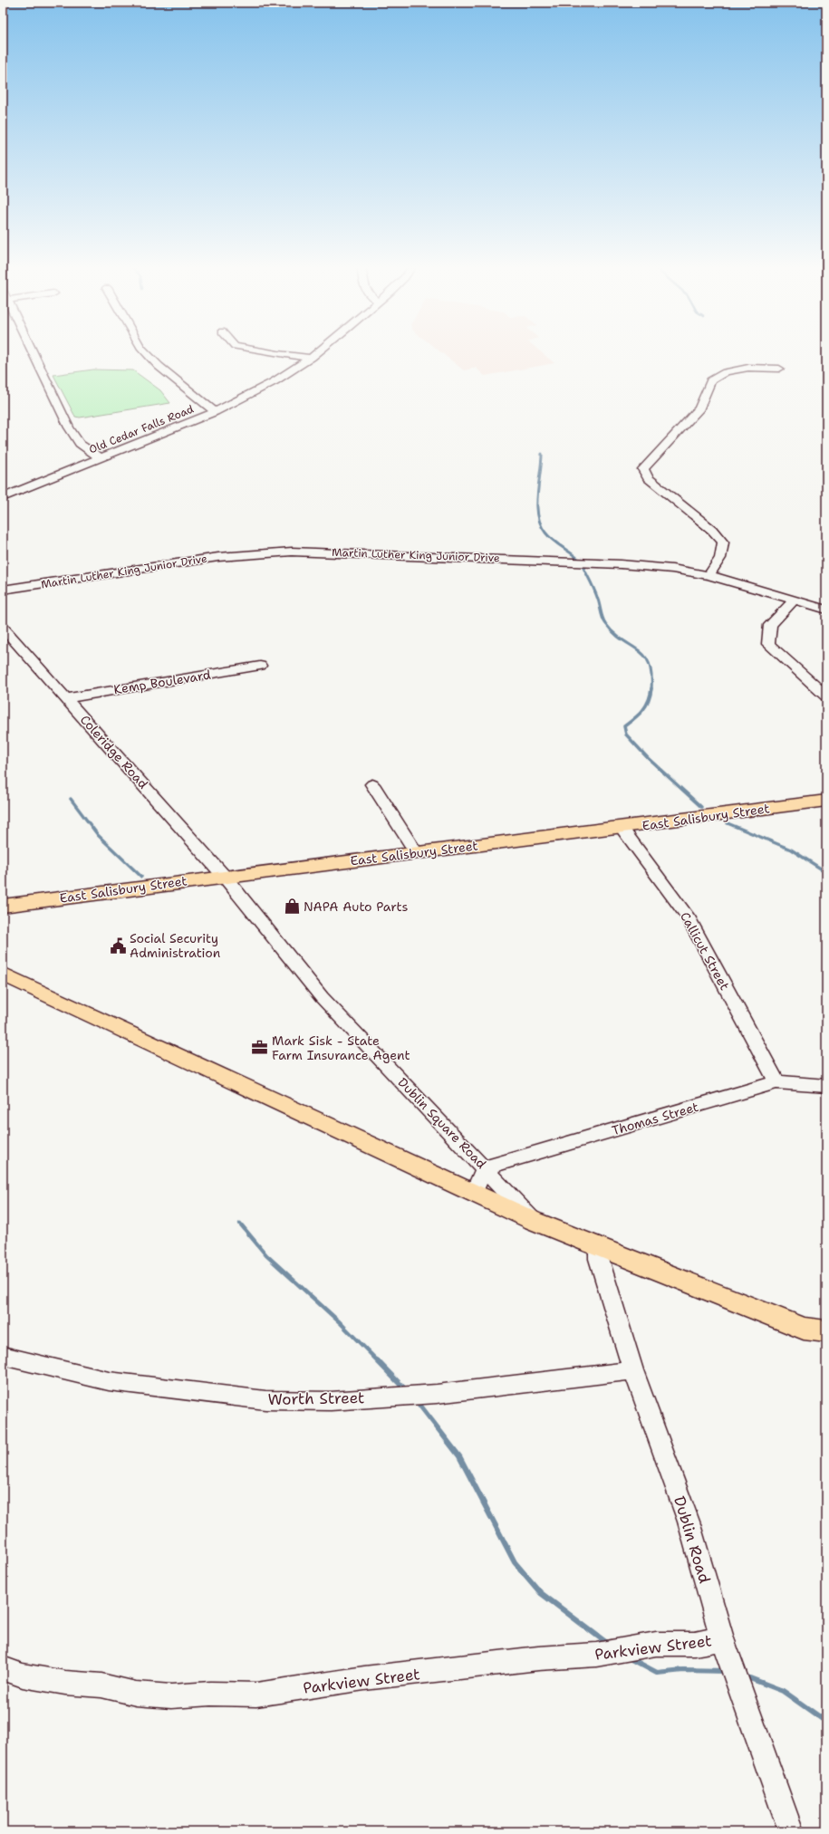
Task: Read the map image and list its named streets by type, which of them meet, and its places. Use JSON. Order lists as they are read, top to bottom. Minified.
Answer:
{"streets":{"main road":["East Salisbury Street"],"street":["Old Cedar Falls Road","Martin Luther King Junior Drive","Kemp Boulevard","Coleridge Road","Callicut Street","Thomas Street","Dublin Square Road","Worth Street","Dublin Road","Parkview Street"]},"crossings":[["Kemp Boulevard","Coleridge Road"],["Coleridge Road","East Salisbury Street"],["Coleridge Road","Dublin Square Road"],["East Salisbury Street","Callicut Street"],["East Salisbury Street","Dublin Square Road"],["Callicut Street","Thomas Street"],["Thomas Street","Dublin Square Road"],["Worth Street","Dublin Road"],["Dublin Road","Parkview Street"]],"places":{"shop":["NAPA Auto Parts"],"public building":["Social Security Administration"],"office":["Mark Sisk - State Farm Insurance Agent"]}}
